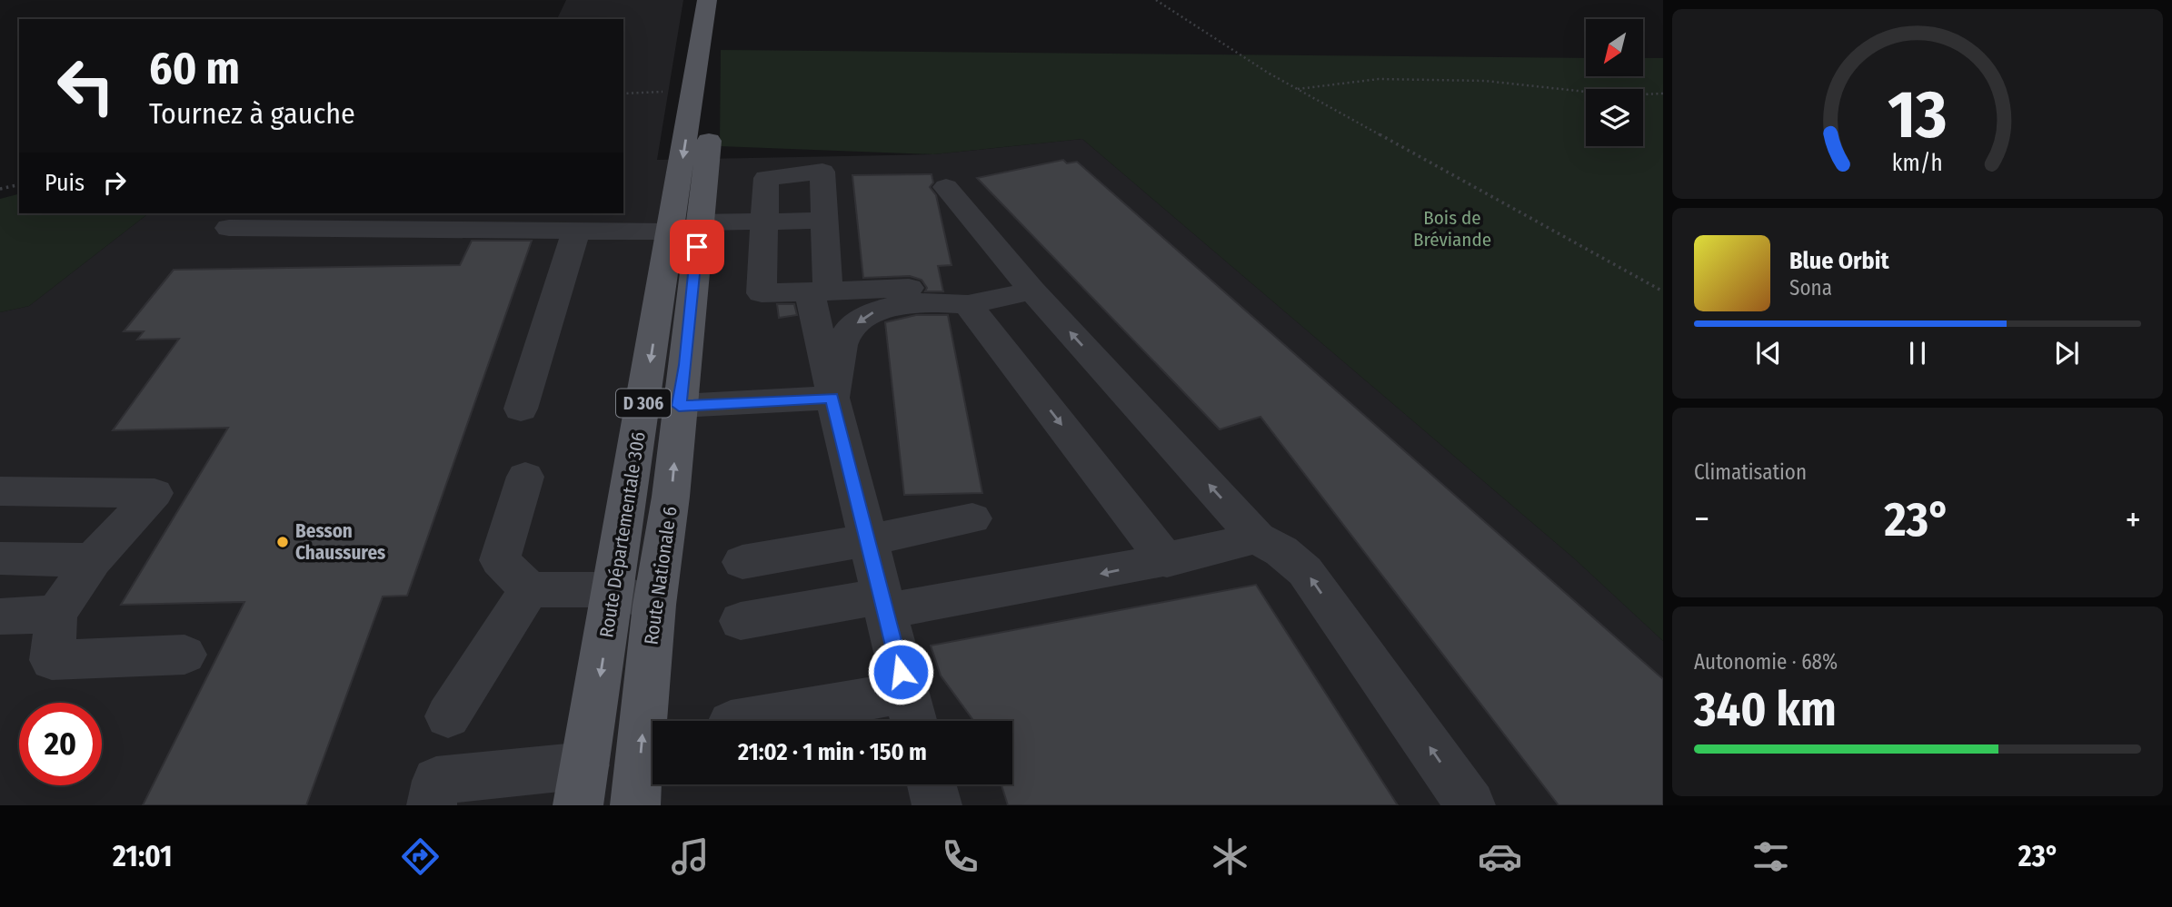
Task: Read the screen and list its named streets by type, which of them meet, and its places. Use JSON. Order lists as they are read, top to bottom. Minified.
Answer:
{"streets":{"main road":["D 306","Route Départementale 306","Route Nationale 6"]},"crossings":[["Route Départementale 306","Route Nationale 6"]],"one_way":["Route Nationale 6"],"parks":["Bois de Bréviande"],"places":["Besson Chaussures"],"north":"bottom left","page":{"turn":["60 m","Tournez à gauche"],"then":"Puis","song":["Blue Orbit","Sona"],"tile":["Climatisation",["Autonomie · 68%","340 km"]],"heat":["−","23°","+"],"limit":"20","trip":"21:02 · 1 min · 150 m","tabs":["21:01","23°"],"gauge":["13","km/h"]}}
